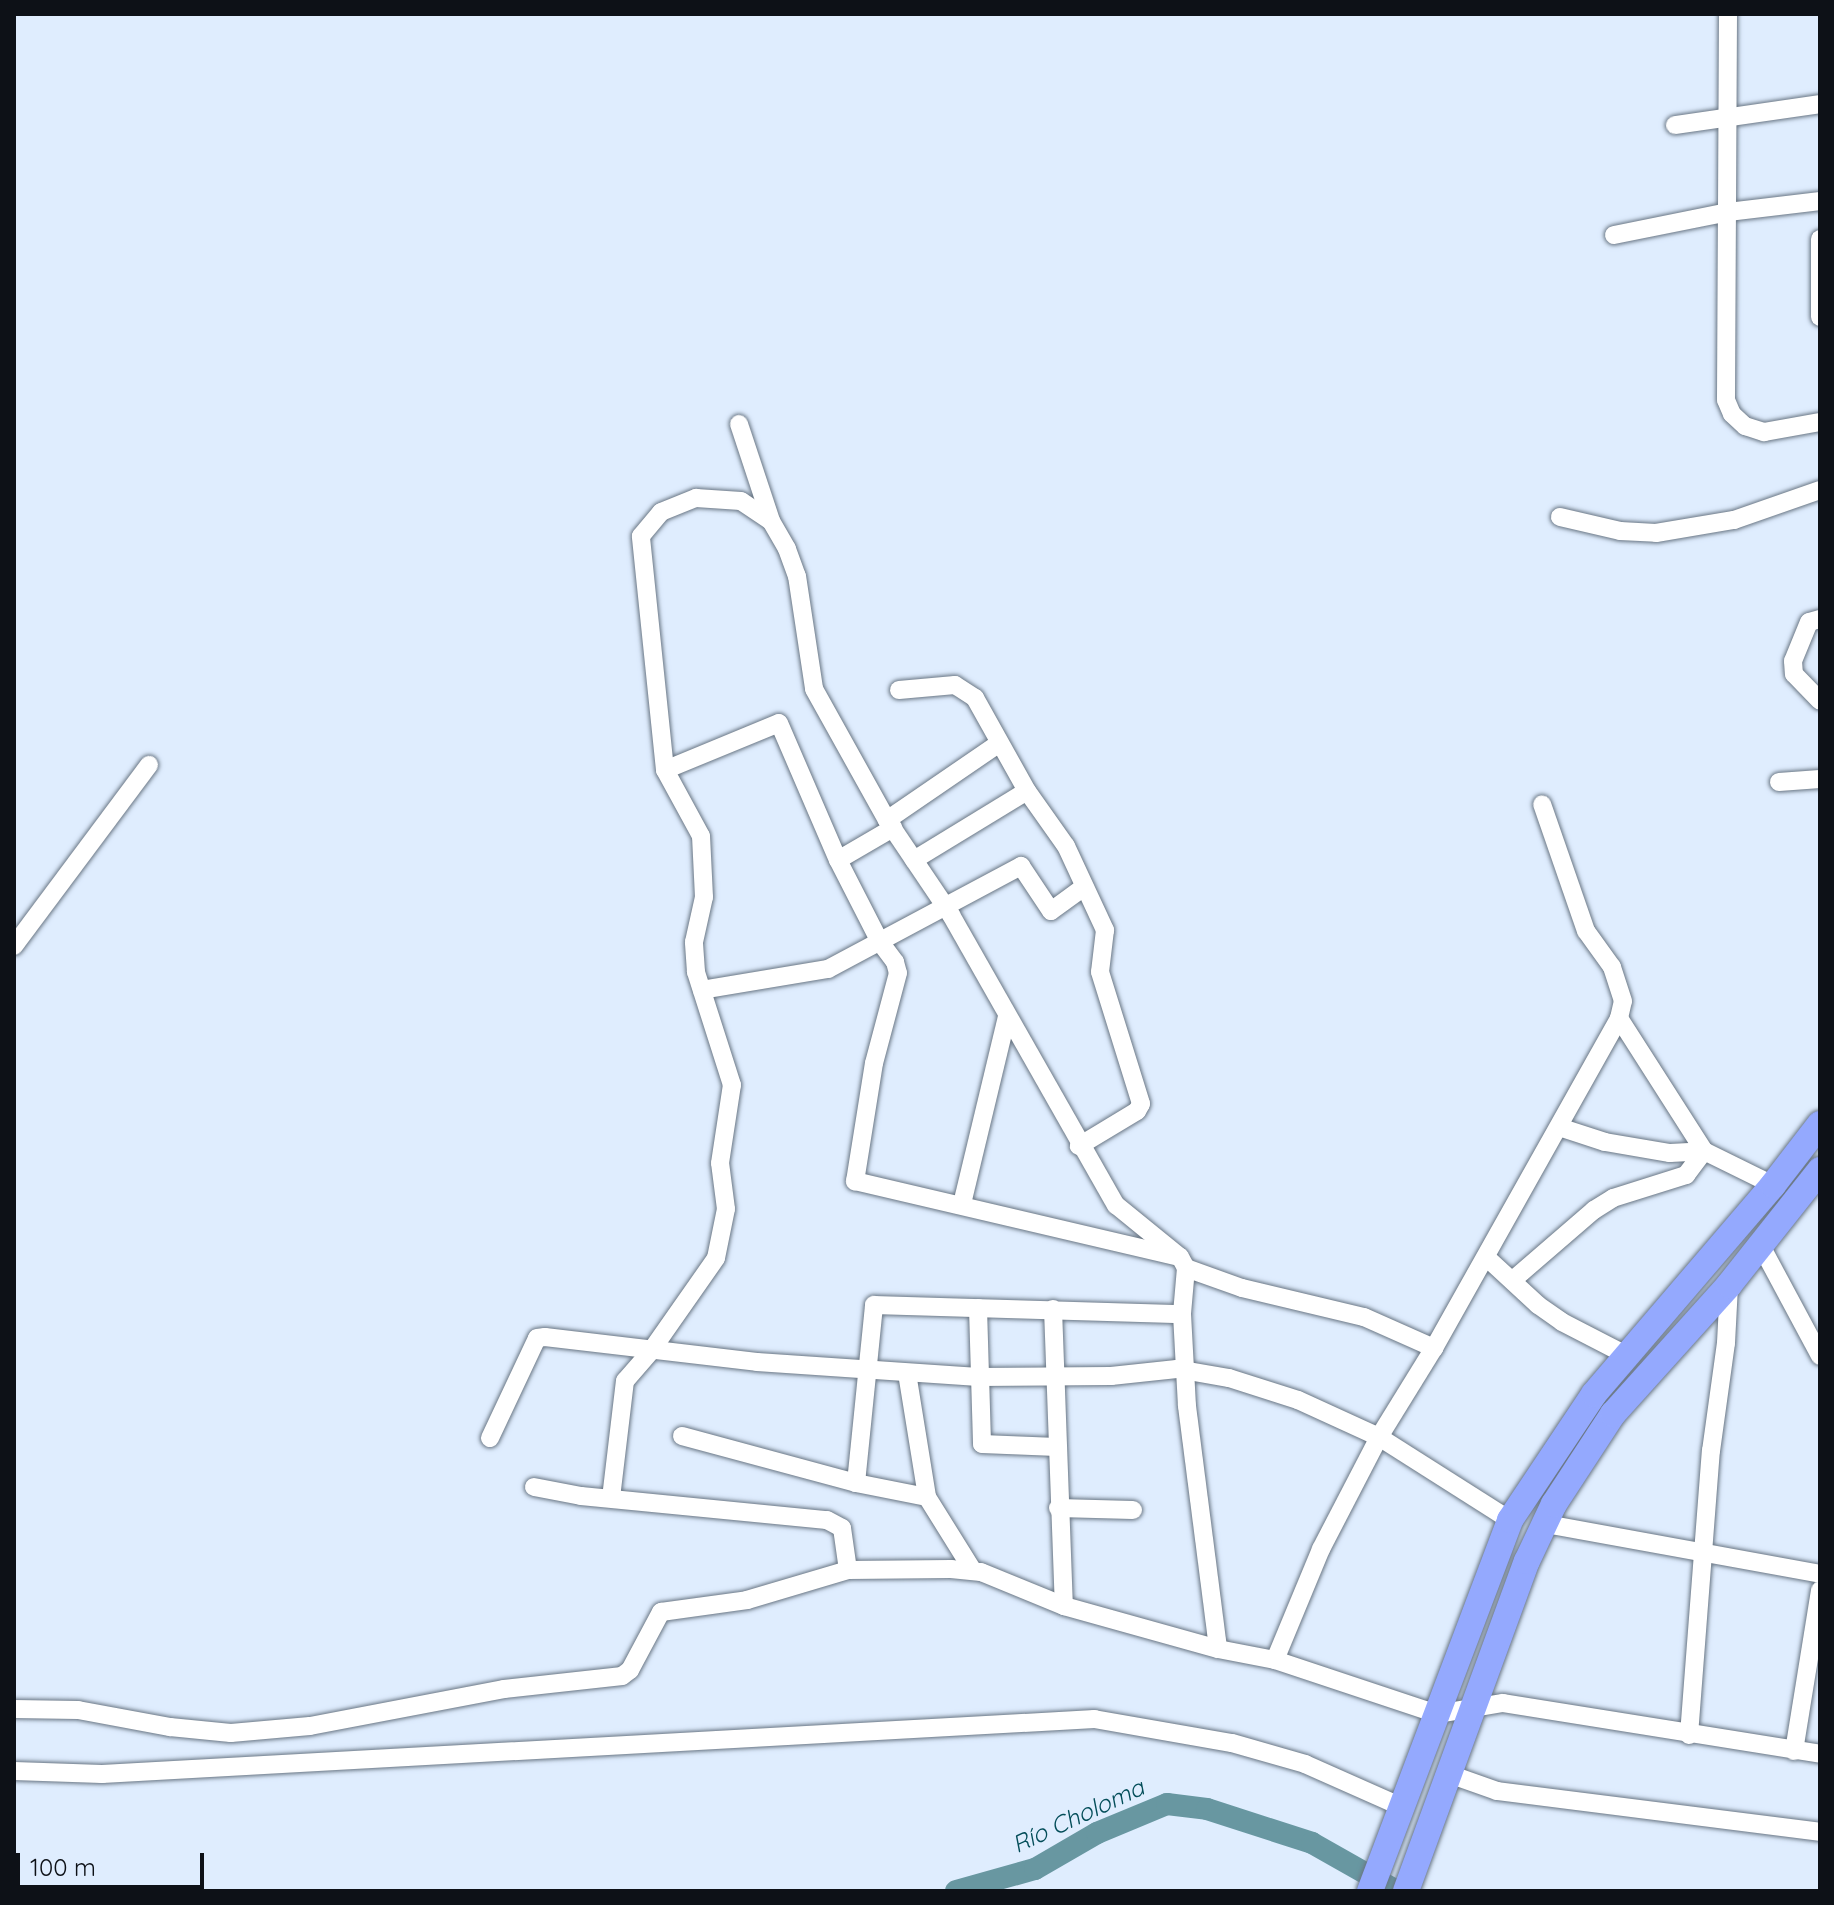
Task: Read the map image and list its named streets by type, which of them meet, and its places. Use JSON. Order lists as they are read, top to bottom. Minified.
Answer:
{"water":["Río Choloma"],"scale_bar":"100 m"}
